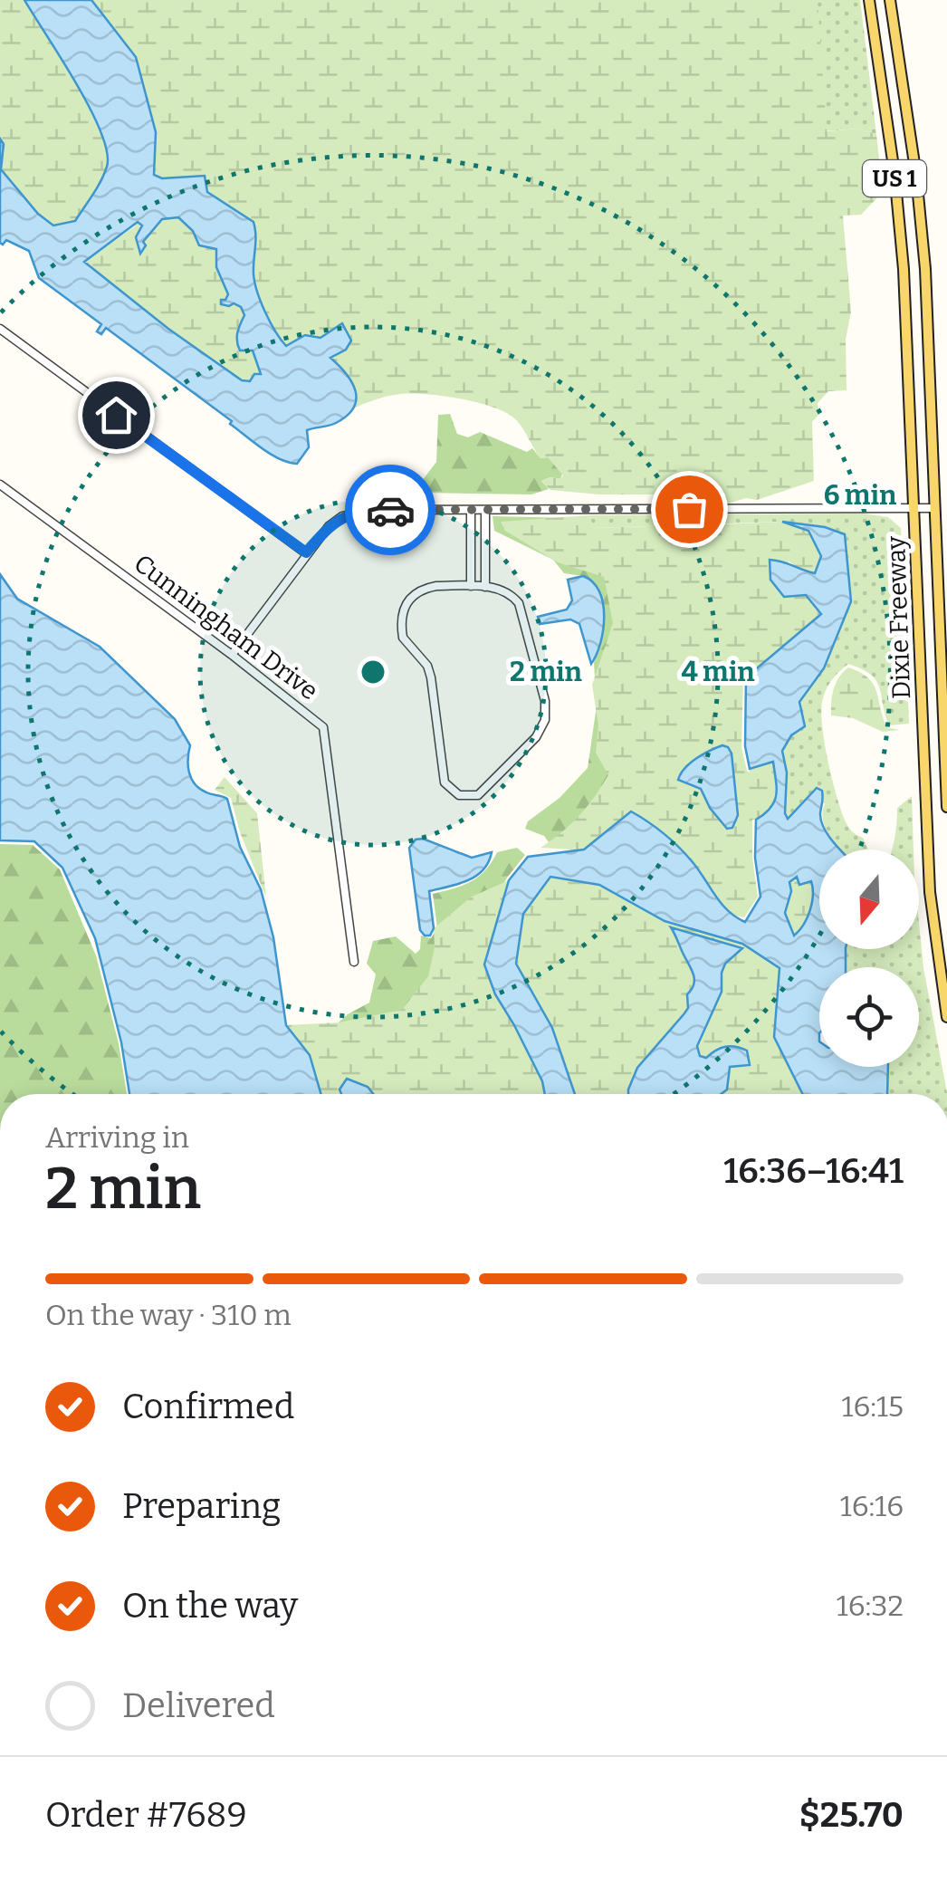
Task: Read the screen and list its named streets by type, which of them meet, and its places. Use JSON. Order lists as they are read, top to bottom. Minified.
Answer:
{"streets":{"main road":["US 1","Dixie Freeway"],"street":["Cunningham Drive"]},"north":"bottom","page":{"heading":["2 min","Arriving in","16:36–16:41"],"panel":["Order #7689","$25.70"],"bar":"On the way · 310 m","list":[["Confirmed","16:15"],["Preparing","16:16"],["On the way","16:32"],"Delivered"]},"rings":["6 min","2 min","4 min"]}
